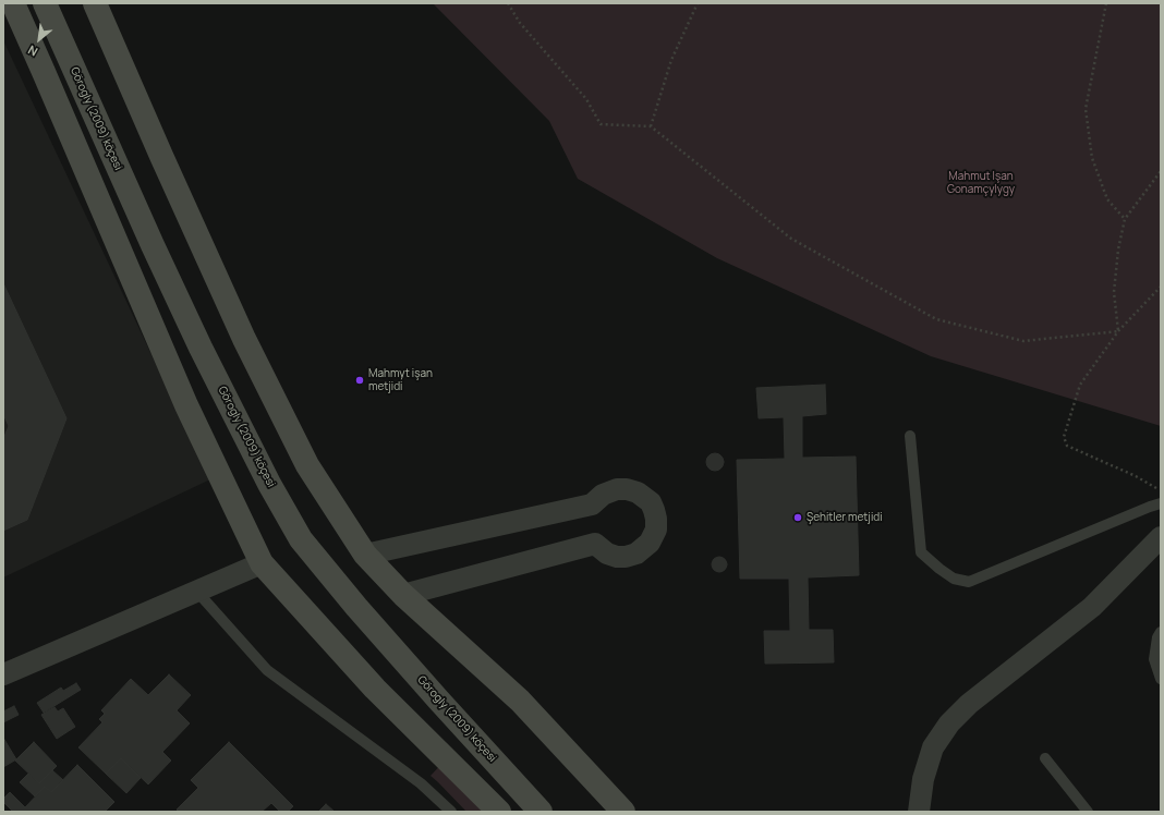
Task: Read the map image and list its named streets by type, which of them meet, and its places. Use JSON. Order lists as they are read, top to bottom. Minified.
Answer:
{"streets":{"main road":["Görogly (2009) köçesi"]},"parks":["Mahmut Işan Gonamçylygy"],"places":["Mahmyt işan metjidi","Şehitler metjidi"],"north":"bottom left"}
